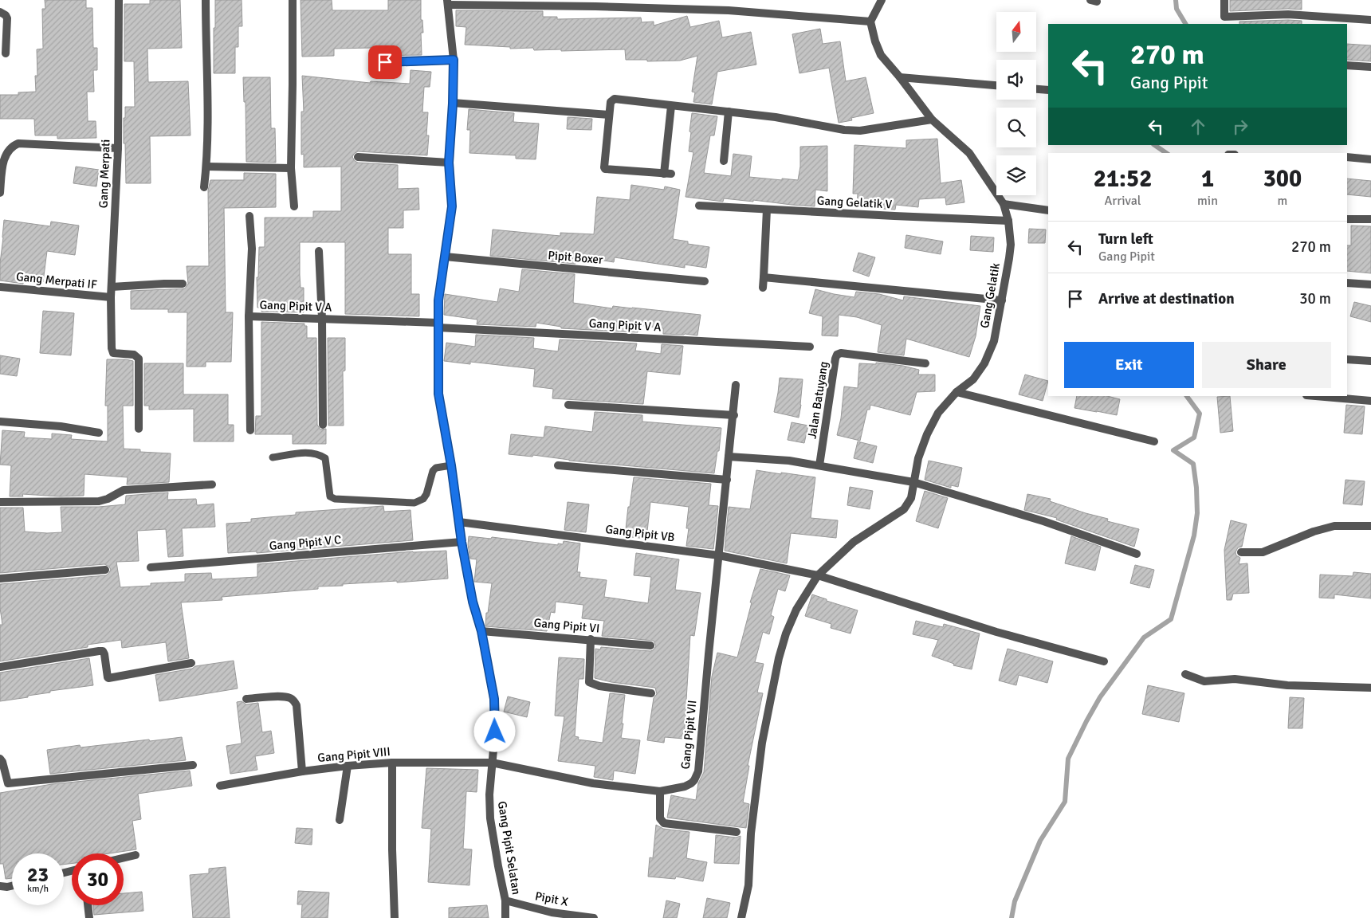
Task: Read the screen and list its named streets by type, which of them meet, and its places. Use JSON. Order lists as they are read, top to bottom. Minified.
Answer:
{"streets":{"street":["Gang Merpati","Gang Gelatik V","Pipit Boxer","Gang Merpati IF","Gang Gelatik","Gang Pipit V A","Jalan Batuyang","Gang Pipit VB","Gang Pipit V C","Gang Pipit VI","Gang Pipit VII","Gang Pipit VIII","Gang Pipit Selatan","Pipit X"]},"crossings":[["Gang Merpati","Gang Merpati IF"],["Gang Gelatik V","Gang Gelatik"],["Pipit Boxer","Gang Pipit Selatan"],["Gang Gelatik","Gang Pipit VB"],["Gang Pipit V A","Gang Pipit Selatan"],["Gang Pipit VB","Gang Pipit VII"],["Gang Pipit VB","Gang Pipit Selatan"],["Gang Pipit V C","Gang Pipit Selatan"],["Gang Pipit VI","Gang Pipit Selatan"],["Gang Pipit VII","Gang Pipit VIII"],["Gang Pipit VII","Gang Pipit Selatan"],["Gang Pipit VIII","Gang Pipit Selatan"],["Gang Pipit Selatan","Pipit X"]],"north":"top","page":{"turn":["270 m","Gang Pipit"],"eta":["21:52","Arrival","1","min","300","m"],"list":[{"name":"Turn left","note":"Gang Pipit","value":"270 m"},{"name":"Arrive at destination","value":"30 m"}],"buttons":["Exit","Share"],"speed":"23 km/h","limit":"30"}}
